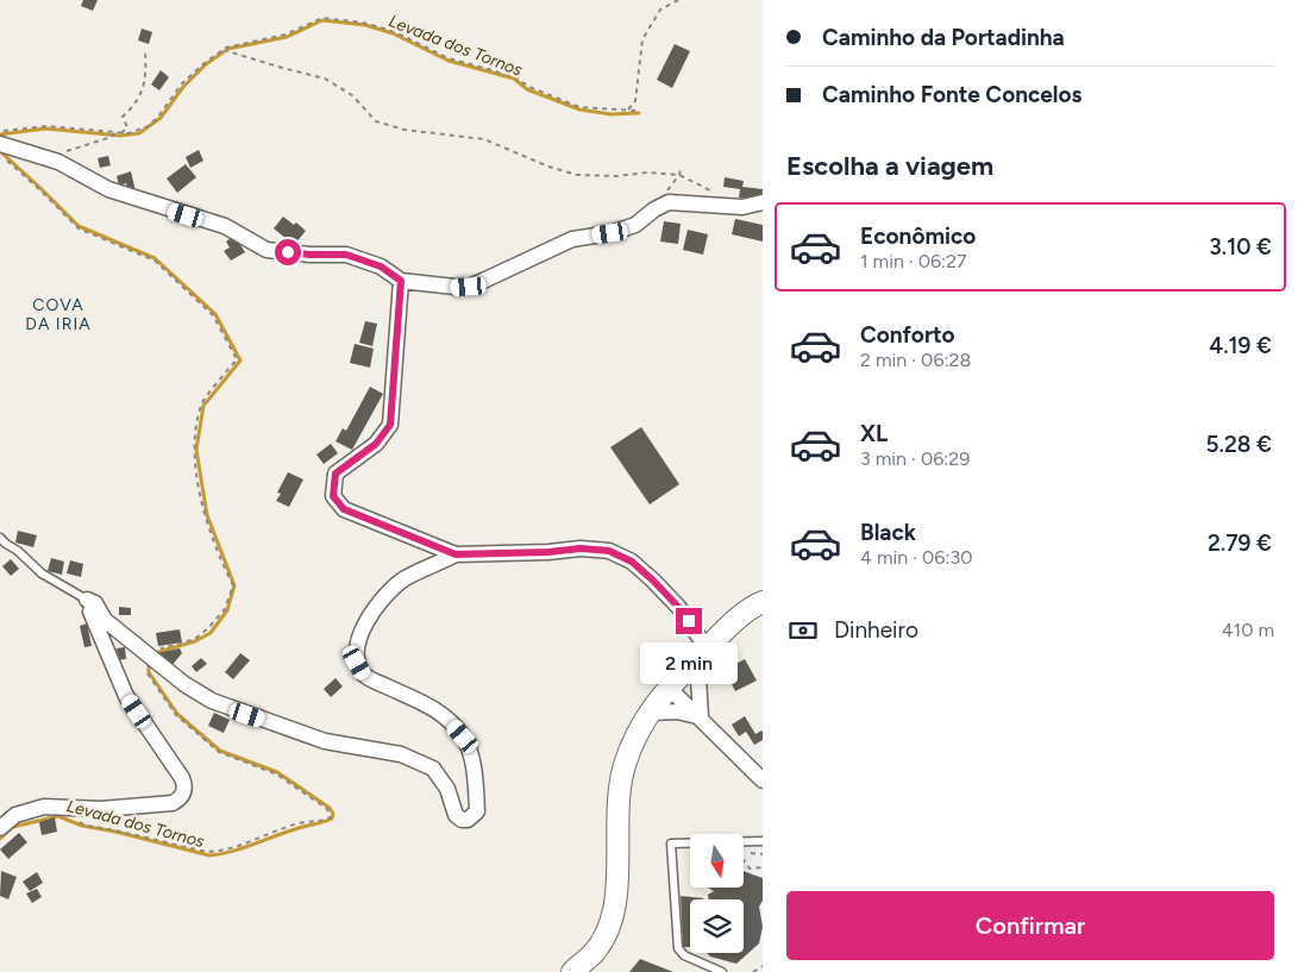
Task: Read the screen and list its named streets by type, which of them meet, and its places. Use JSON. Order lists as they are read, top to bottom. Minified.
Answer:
{"districts":["COVA DA IRIA"],"water":["Levada dos Tornos"],"north":"bottom","page":{"banner":["Caminho da Portadinha","Caminho Fonte Concelos"],"heading":"Escolha a viagem","list":[{"name":"Econômico","note":"1 min · 06:27","value":"3.10 €"},{"name":"Conforto","note":"2 min · 06:28","value":"4.19 €"},{"name":"XL","note":"3 min · 06:29","value":"5.28 €"},{"name":"Black","note":"4 min · 06:30","value":"2.79 €"}],"pay":["Dinheiro","410 m"],"bubble":"2 min","buttons":"Confirmar"}}
